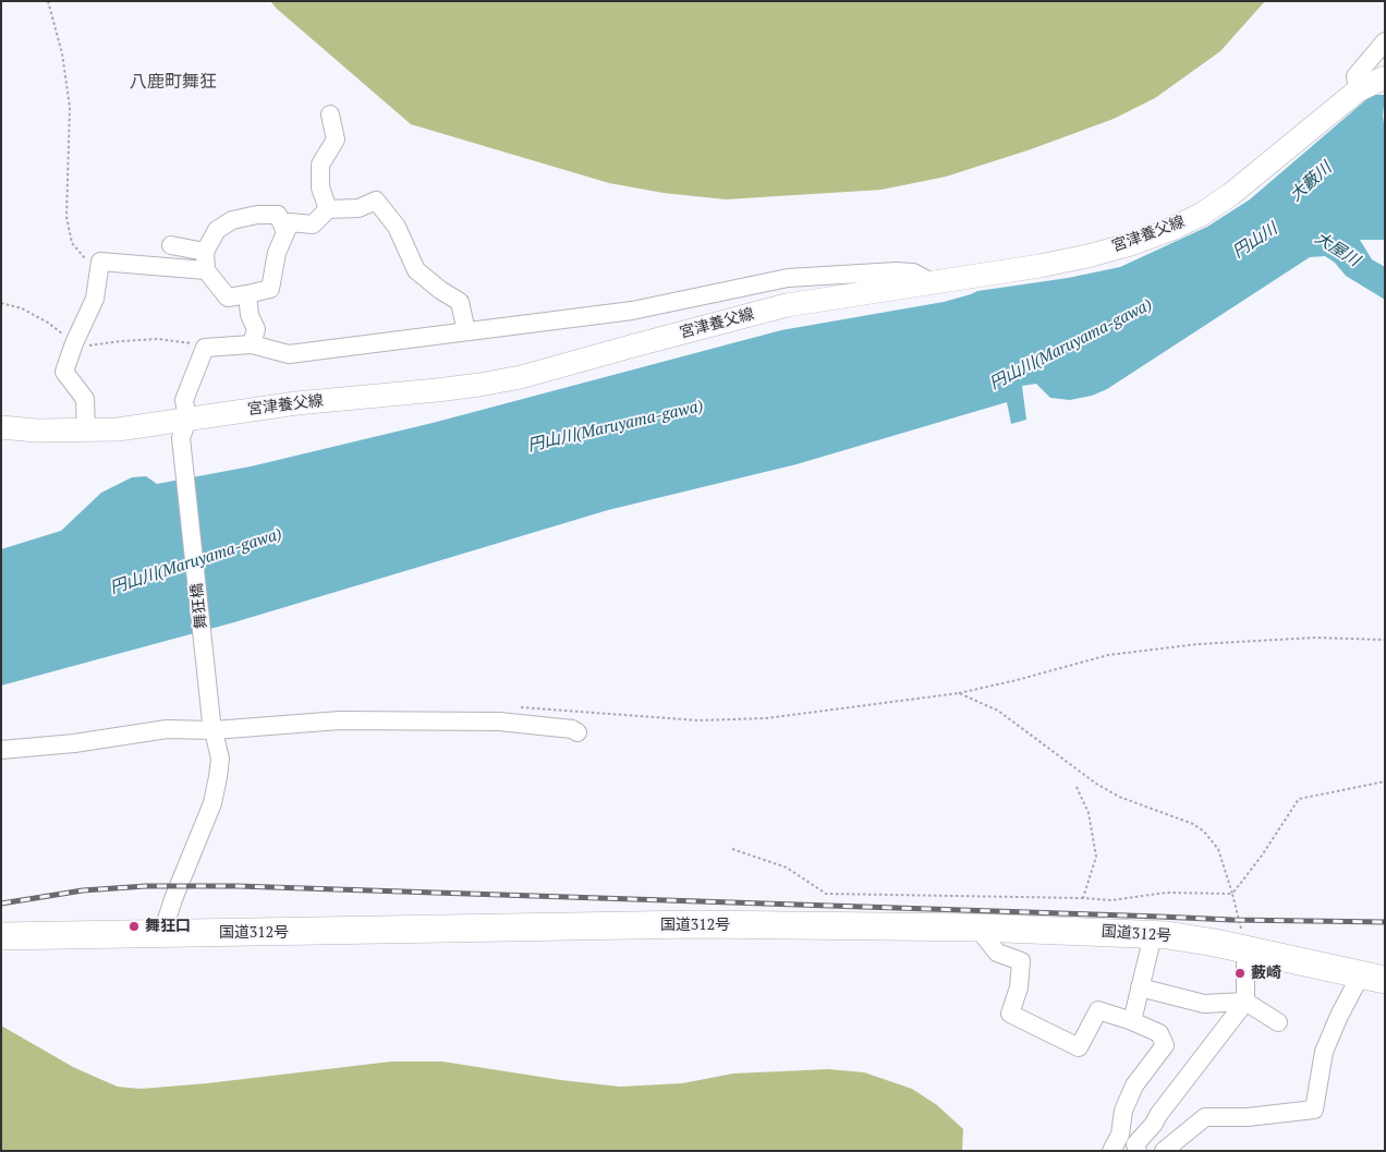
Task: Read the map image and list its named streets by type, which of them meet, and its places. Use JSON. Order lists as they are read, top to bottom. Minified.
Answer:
{"streets":{"highway":["国道312号"],"main road":["宮津養父線"],"street":["舞狂橋"]},"crossings":[["宮津養父線","舞狂橋"],["舞狂橋","国道312号"]],"districts":["八鹿町舞狂"],"water":["大藪川","円山川","大屋川","円山川(Maruyama-gawa)"],"places":["舞狂口","藪崎"]}
